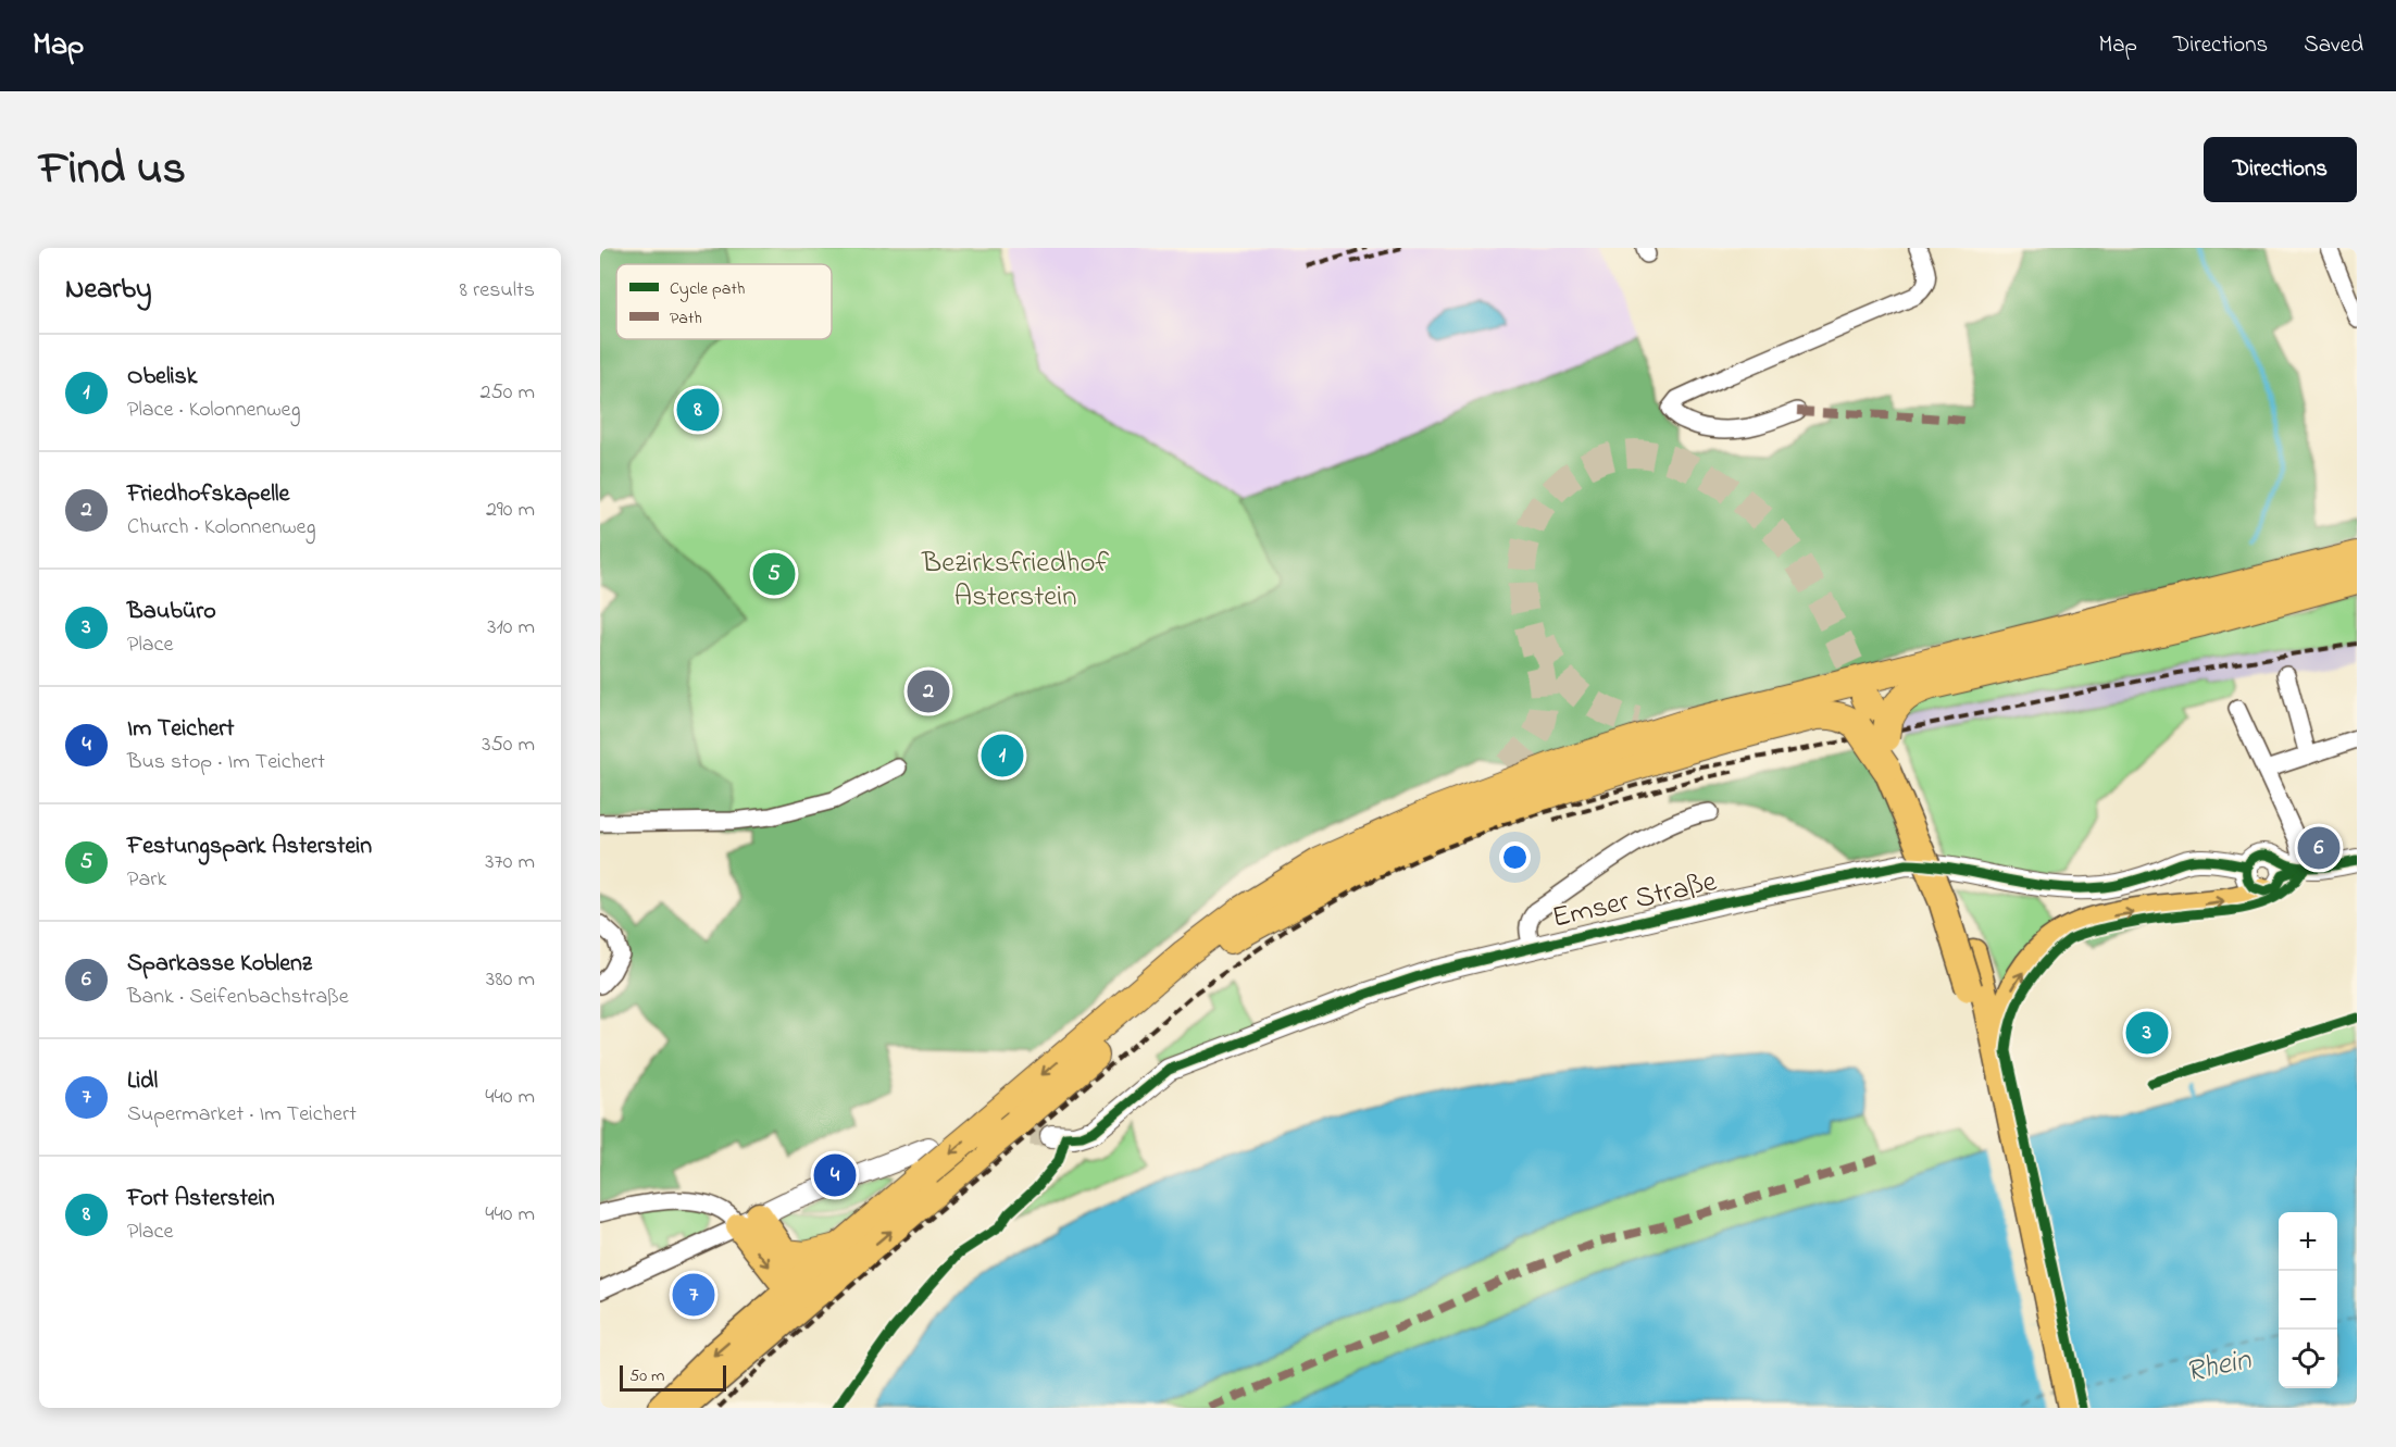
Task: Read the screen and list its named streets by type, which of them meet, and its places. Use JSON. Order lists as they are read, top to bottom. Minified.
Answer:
{"streets":{"street":["Emser Straße"]},"water":["Rhein"],"parks":["Bezirksfriedhof Asterstein"],"legend":["Cycle path","Path"],"scale_bar":"50 m","page":{"header":"Map","nav":["Map","Directions","Saved"],"title":"Find us","buttons":"Directions","heading":["Nearby","8 results"],"list":[{"mark":"1","name":"Obelisk","note":"Place · Kolonnenweg","value":"250 m"},{"mark":"2","name":"Friedhofskapelle","note":"Church · Kolonnenweg","value":"290 m"},{"mark":"3","name":"Baubüro","note":"Place","value":"310 m"},{"mark":"4","name":"Im Teichert","note":"Bus stop · Im Teichert","value":"350 m"},{"mark":"5","name":"Festungspark Asterstein","note":"Park","value":"370 m"},{"mark":"6","name":"Sparkasse Koblenz","note":"Bank · Seifenbachstraße","value":"380 m"},{"mark":"7","name":"Lidl","note":"Supermarket · Im Teichert","value":"440 m"},{"mark":"8","name":"Fort Asterstein","note":"Place","value":"440 m"}],"pins":["8","5","2","1","6","3","4","7"],"map_buttons":["+","−"],"scale":"50 m"}}
